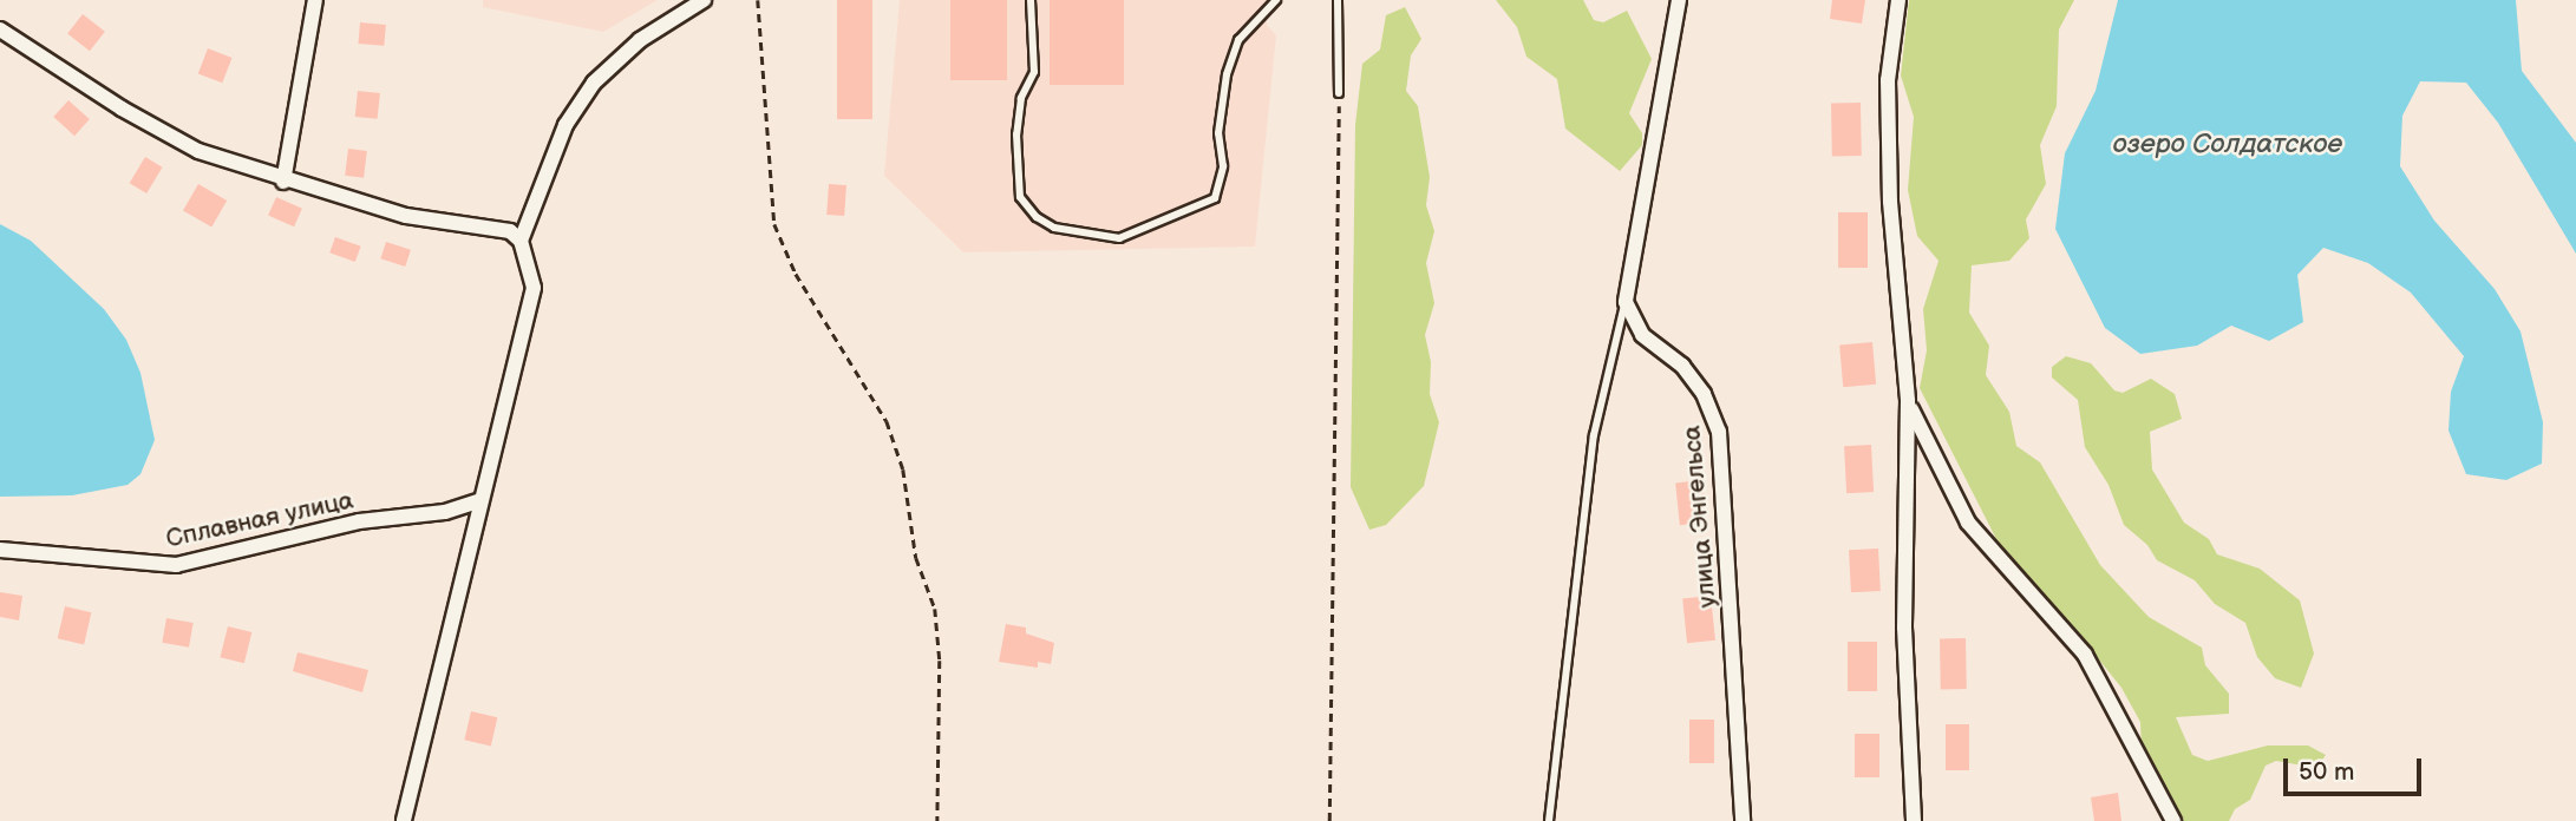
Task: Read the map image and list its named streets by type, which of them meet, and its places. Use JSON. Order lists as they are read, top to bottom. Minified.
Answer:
{"streets":{"street":["улица Энгельса","Сплавная улица"]},"water":["озеро Солдатское"],"scale_bar":"50 m"}
